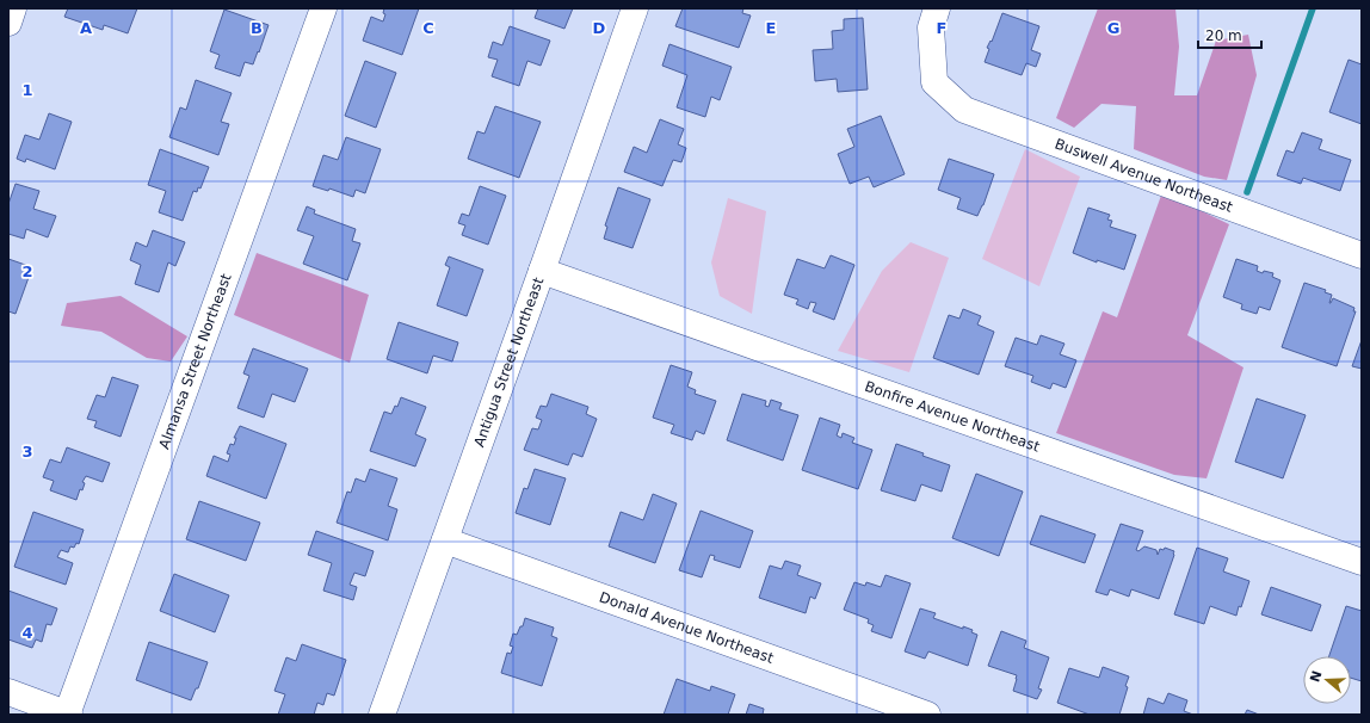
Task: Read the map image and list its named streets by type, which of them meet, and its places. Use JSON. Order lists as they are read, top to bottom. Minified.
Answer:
{"streets":{"street":["Buswell Avenue Northeast","Almansa Street Northeast","Antigua Street Northeast","Bonfire Avenue Northeast","Donald Avenue Northeast"]},"crossings":[["Antigua Street Northeast","Bonfire Avenue Northeast"],["Antigua Street Northeast","Donald Avenue Northeast"]],"scale_bar":"20 m","north":"left","grid":{"columns":["A","B","C","D","E","F","G"],"rows":["1","2","3","4"]}}
